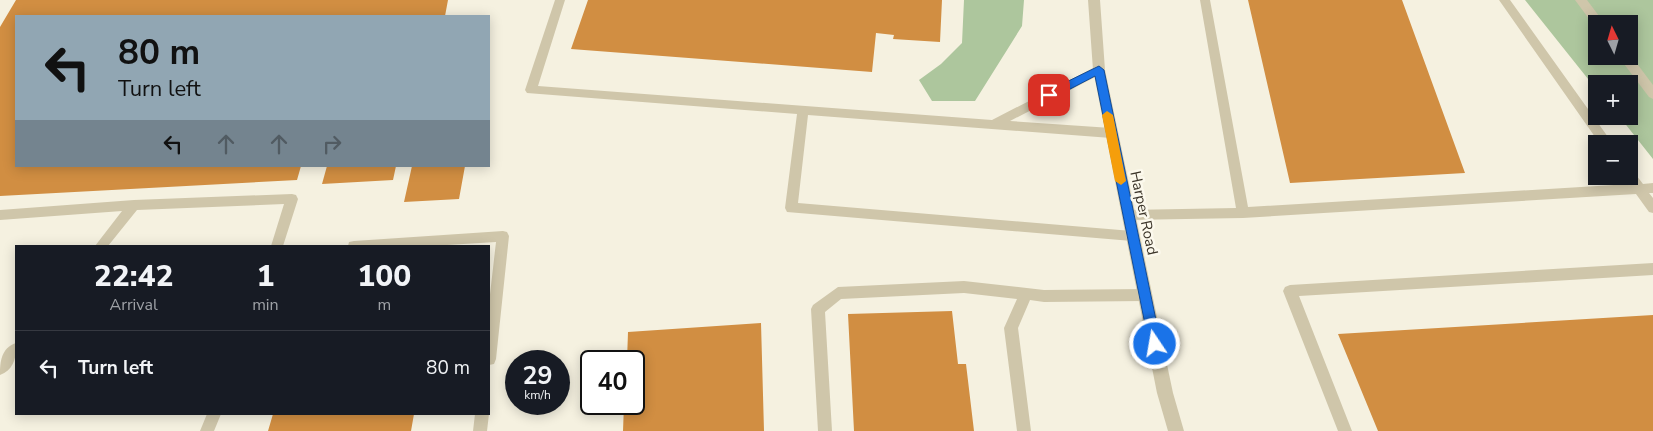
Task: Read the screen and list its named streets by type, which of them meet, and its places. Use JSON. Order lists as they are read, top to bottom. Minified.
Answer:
{"streets":{"street":["Harper Road"]},"north":"top","page":{"map_buttons":["+","−"],"turn":["80 m","Turn left"],"eta":["22:42","Arrival","1","min","100","m"],"list":[{"name":"Turn left","value":"80 m"}],"speed":"29 km/h","limit":"40"}}
